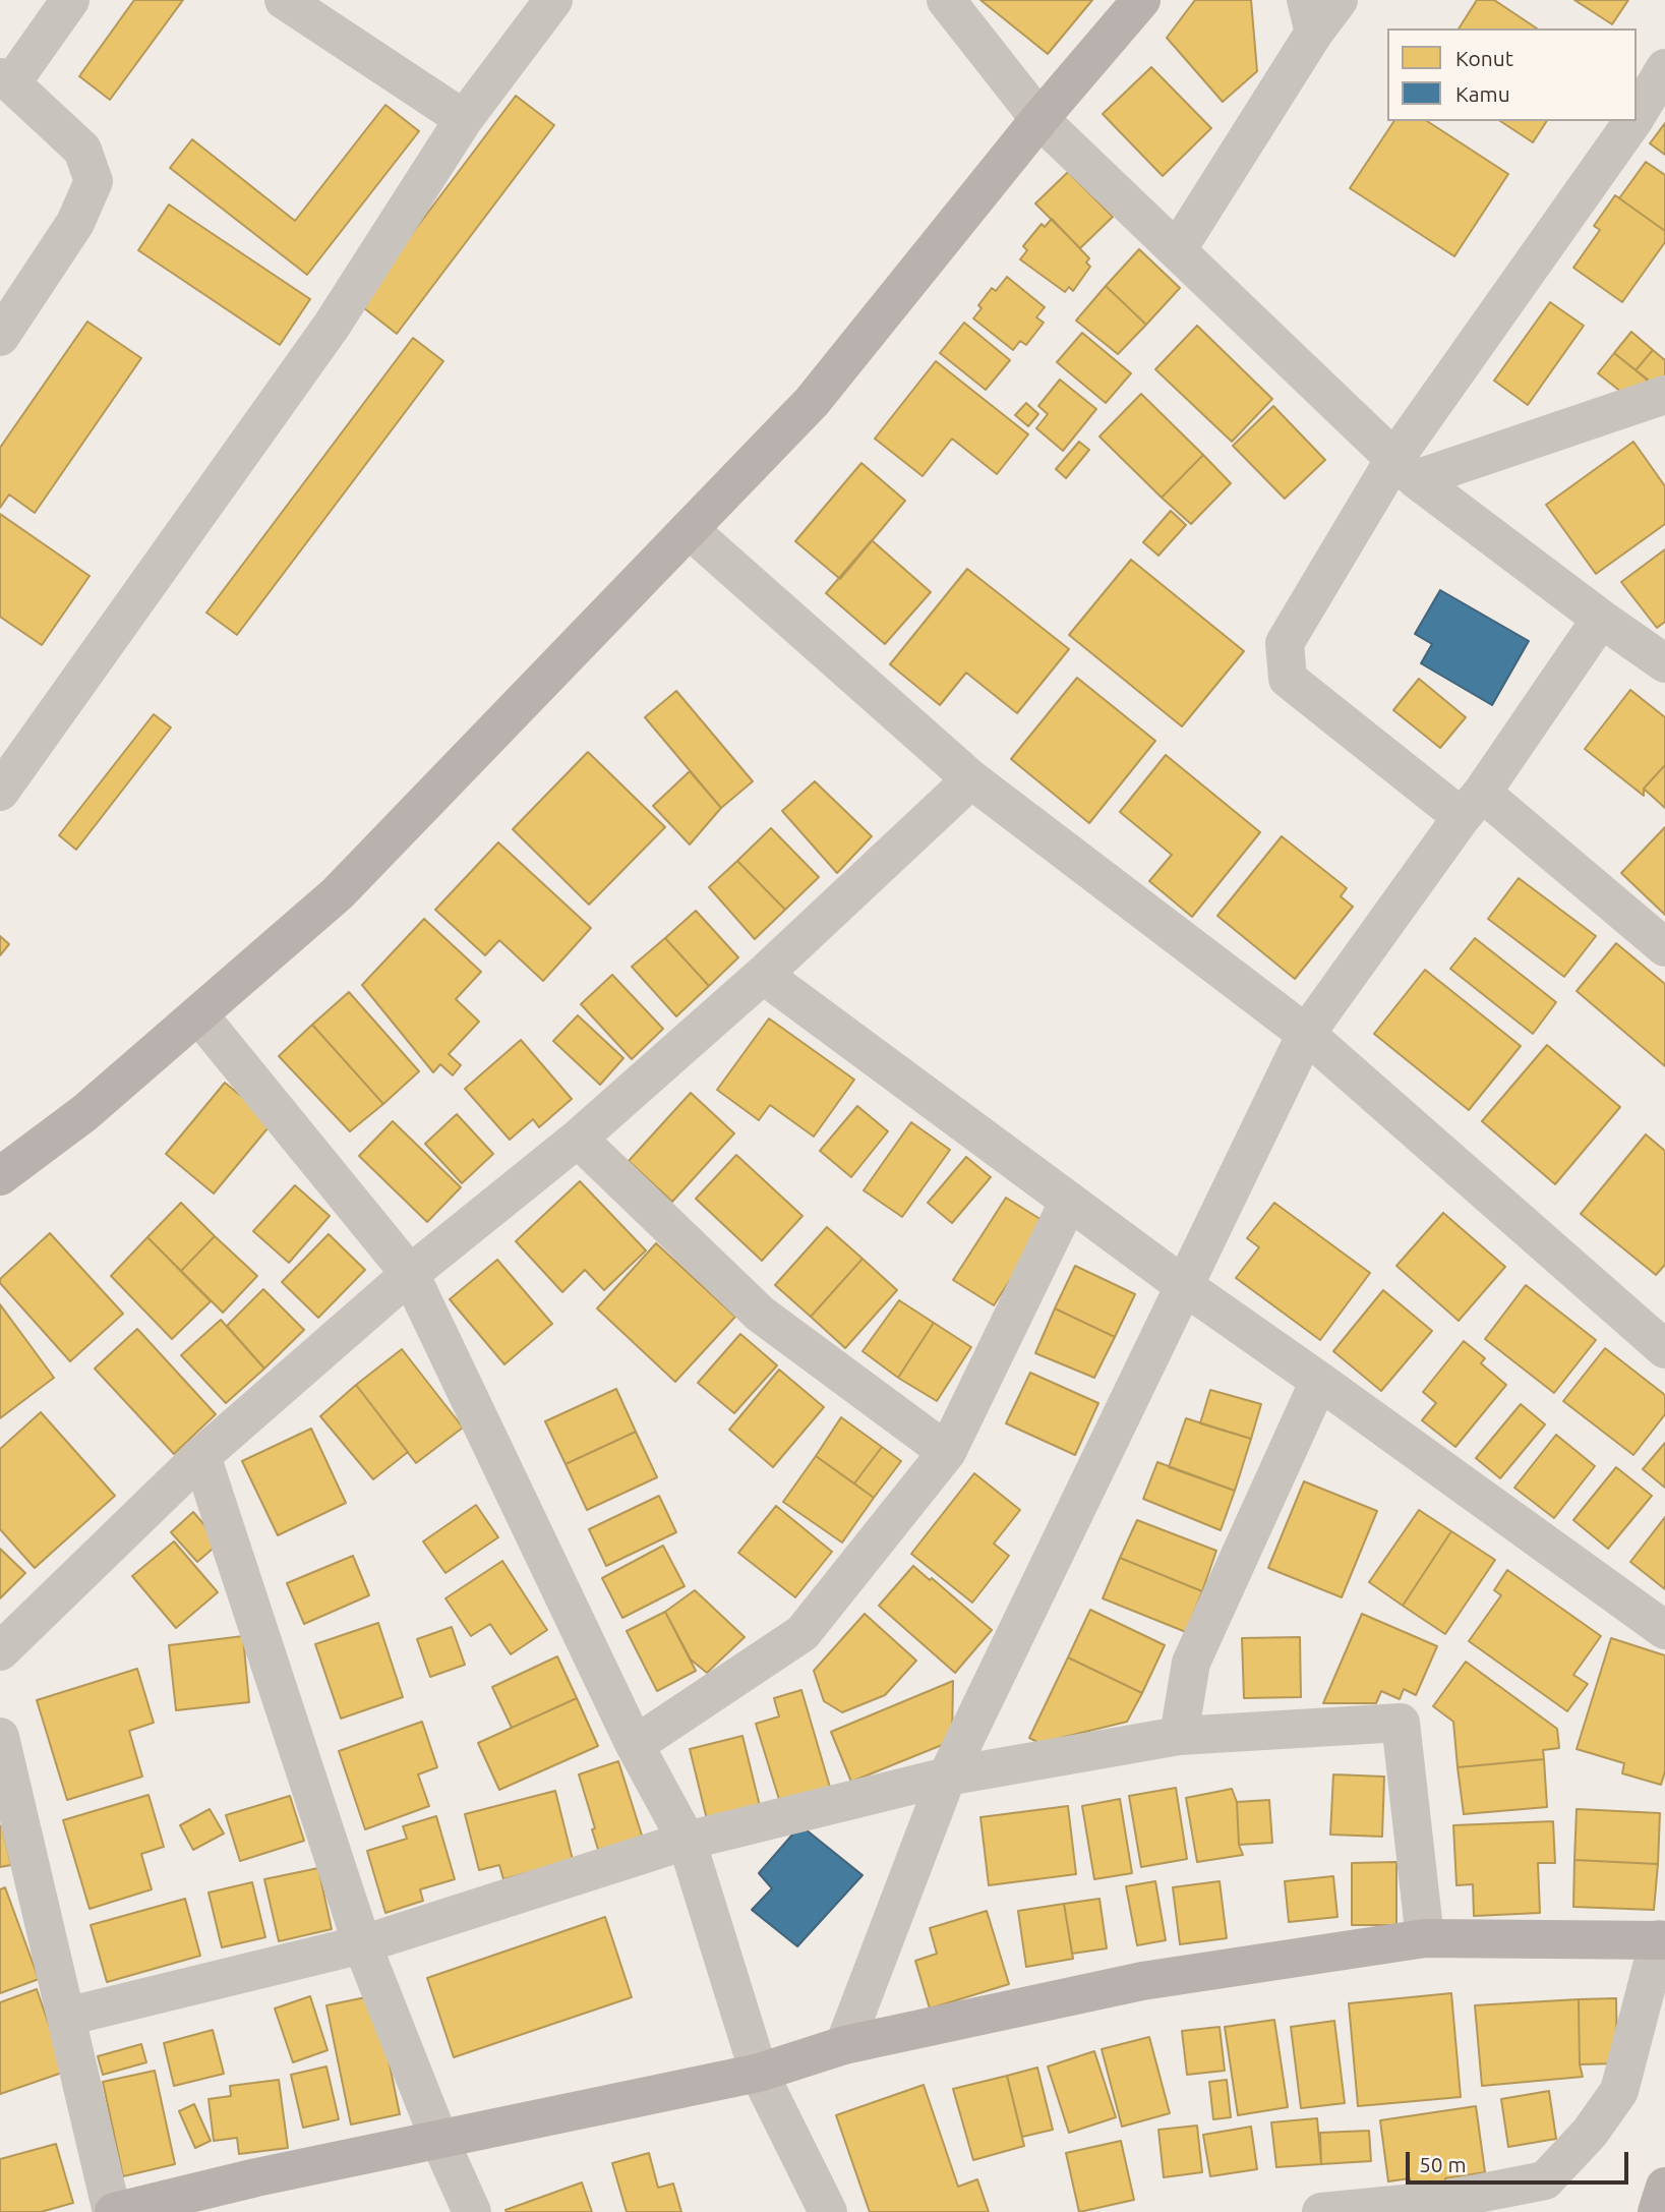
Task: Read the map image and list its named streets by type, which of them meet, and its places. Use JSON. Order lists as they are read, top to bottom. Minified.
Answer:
{"legend":["Konut","Kamu"],"scale_bar":"50 m"}
